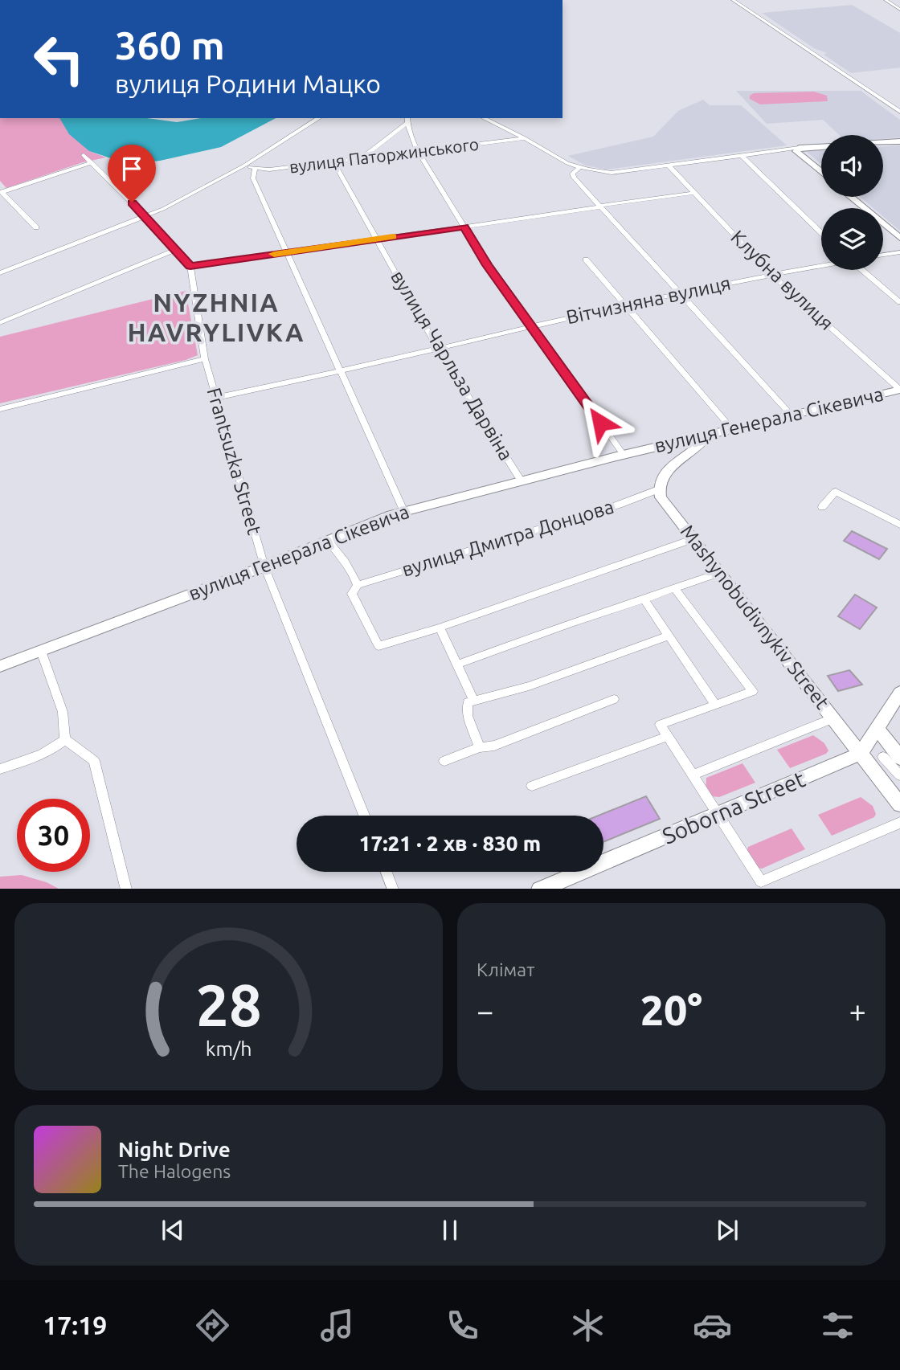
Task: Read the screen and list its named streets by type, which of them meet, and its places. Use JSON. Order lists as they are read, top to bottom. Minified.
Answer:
{"streets":{"street":["вулиця Паторжинського","Клубна вулиця","Вітчизняна вулиця","вулиця Чарльза Дарвіна","вулиця Генерала Сікевича","Frantsuzka Street","вулиця Дмитра Донцова","Mashynobudivnykiv Street","Soborna Street"]},"crossings":[["вулиця Паторжинського","вулиця Чарльза Дарвіна"],["Клубна вулиця","Вітчизняна вулиця"],["Клубна вулиця","вулиця Генерала Сікевича"],["Вітчизняна вулиця","вулиця Чарльза Дарвіна"],["Вітчизняна вулиця","Frantsuzka Street"],["вулиця Чарльза Дарвіна","вулиця Генерала Сікевича"],["вулиця Генерала Сікевича","Frantsuzka Street"],["вулиця Дмитра Донцова","Mashynobudivnykiv Street"],["Mashynobudivnykiv Street","Soborna Street"]],"districts":["NYZHNIA HAVRYLIVKA"],"page":{"turn":["360 m","вулиця Родини Мацко"],"limit":"30","trip":"17:21 · 2 хв · 830 m","tile":"Клімат","heat":["−","20°","+"],"song":["Night Drive","The Halogens"],"tabs":"17:19","gauge":["28","km/h"]}}
